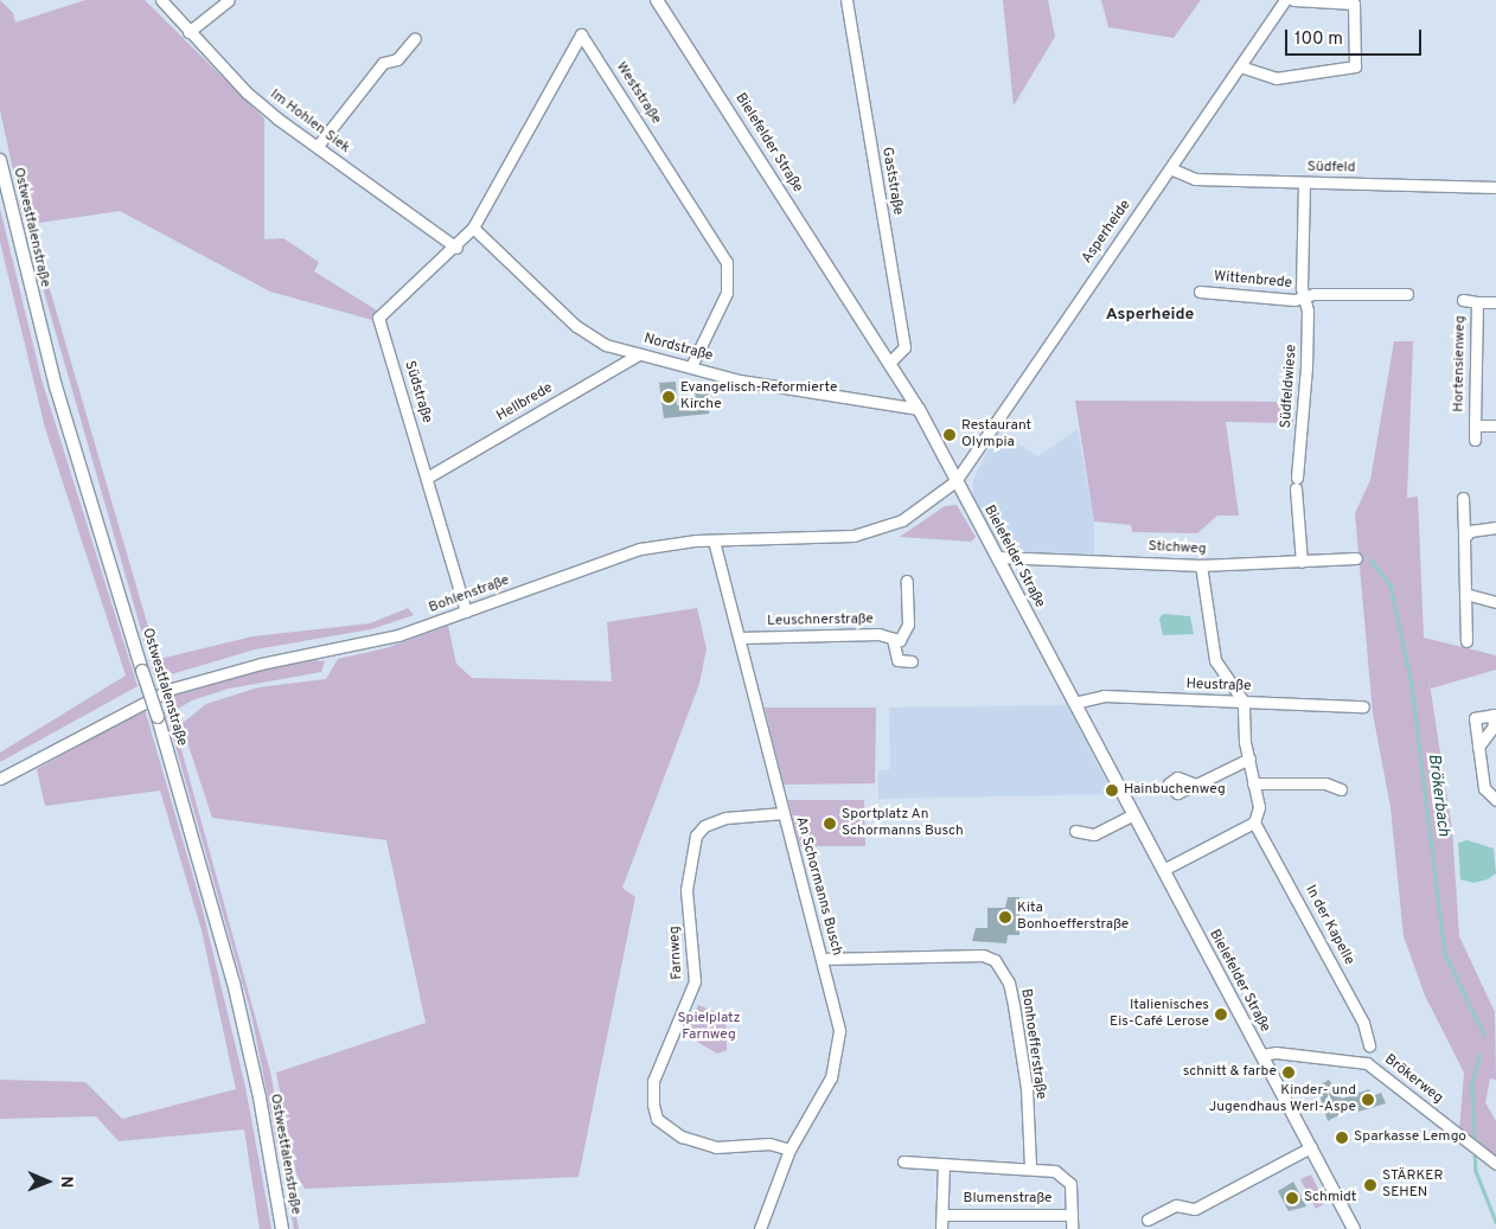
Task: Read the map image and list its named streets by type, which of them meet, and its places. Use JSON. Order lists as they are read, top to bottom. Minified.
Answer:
{"streets":{"main road":["Bielefelder Straße","Ostwestfalenstraße"],"street":["Weststraße","Im Hohlen Siek","Südfeld","Gaststraße","Asperheide","Wittenbrede","Nordstraße","Hortensienweg","Südfeldwiese","Südstraße","Hellbrede","Stichweg","Bohlenstraße","Leuschnerstraße","Heustraße","An Schormanns Busch","In der Kapelle","Farnweg","Bonhoefferstraße","Brökerweg","Blumenstraße"]},"crossings":[["Weststraße","Nordstraße"],["Weststraße","Südstraße"],["Im Hohlen Siek","Südstraße"],["Bielefelder Straße","Gaststraße"],["Bielefelder Straße","Asperheide"],["Bielefelder Straße","Nordstraße"],["Bielefelder Straße","Stichweg"],["Bielefelder Straße","Bohlenstraße"],["Bielefelder Straße","Heustraße"],["Bielefelder Straße","Brökerweg"],["Südfeld","Asperheide"],["Südfeld","Südfeldwiese"],["Asperheide","Bohlenstraße"],["Wittenbrede","Südfeldwiese"],["Nordstraße","Südstraße"],["Nordstraße","Hellbrede"],["Südfeldwiese","Stichweg"],["Südstraße","Hellbrede"],["Südstraße","Bohlenstraße"],["Bohlenstraße","An Schormanns Busch"],["Leuschnerstraße","An Schormanns Busch"],["An Schormanns Busch","Farnweg"],["An Schormanns Busch","Bonhoefferstraße"]],"districts":["Asperheide"],"water":["Brökerbach"],"parks":["Spielplatz Farnweg"],"places":["Evangelisch-Reformierte Kirche","Restaurant Olympia","Hainbuchenweg","Sportplatz An Schormanns Busch","Kita Bonhoefferstraße","Italienisches Eis-Café Lerose","schnitt & farbe","Kinder- und Jugendhaus Werl-Aspe","Sparkasse Lemgo","STÄRKER SEHEN","Schmidt"],"scale_bar":"100 m","north":"right"}
